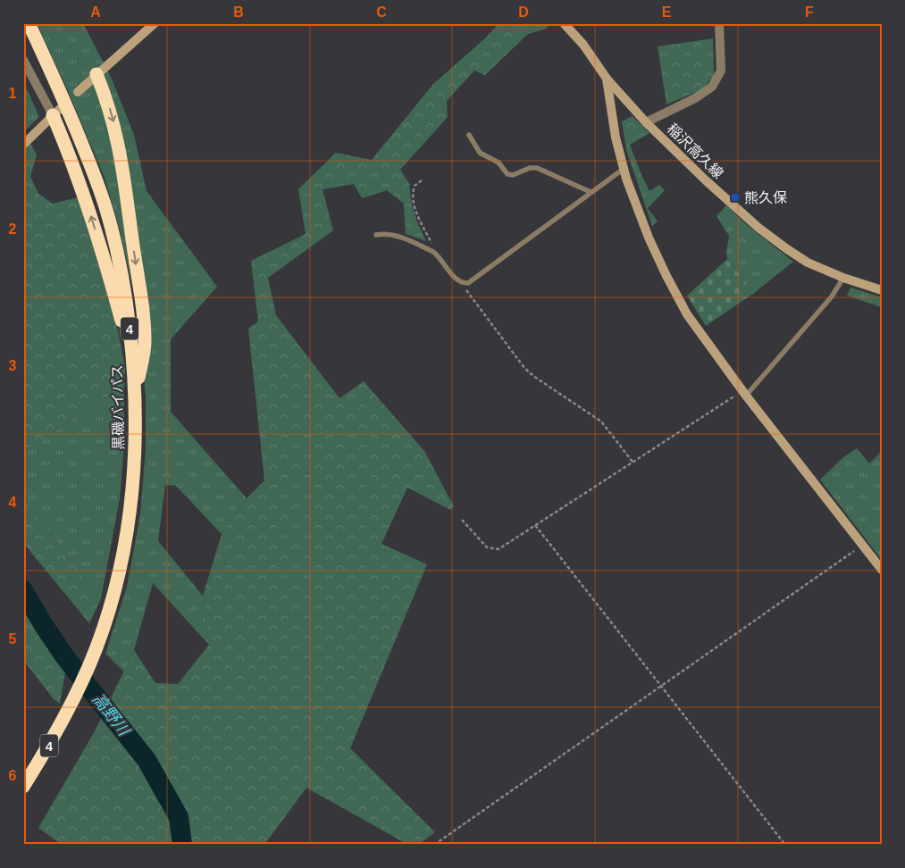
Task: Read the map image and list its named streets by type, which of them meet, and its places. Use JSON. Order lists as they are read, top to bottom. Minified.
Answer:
{"streets":{"highway":["4","黒磯バイパス"],"main road":["稲沢高久線"]},"crossings":[["4","黒磯バイパス"]],"water":["高野川"],"places":{"transit":["熊久保"]},"grid":{"columns":["A","B","C","D","E","F"],"rows":["1","2","3","4","5","6"]}}
